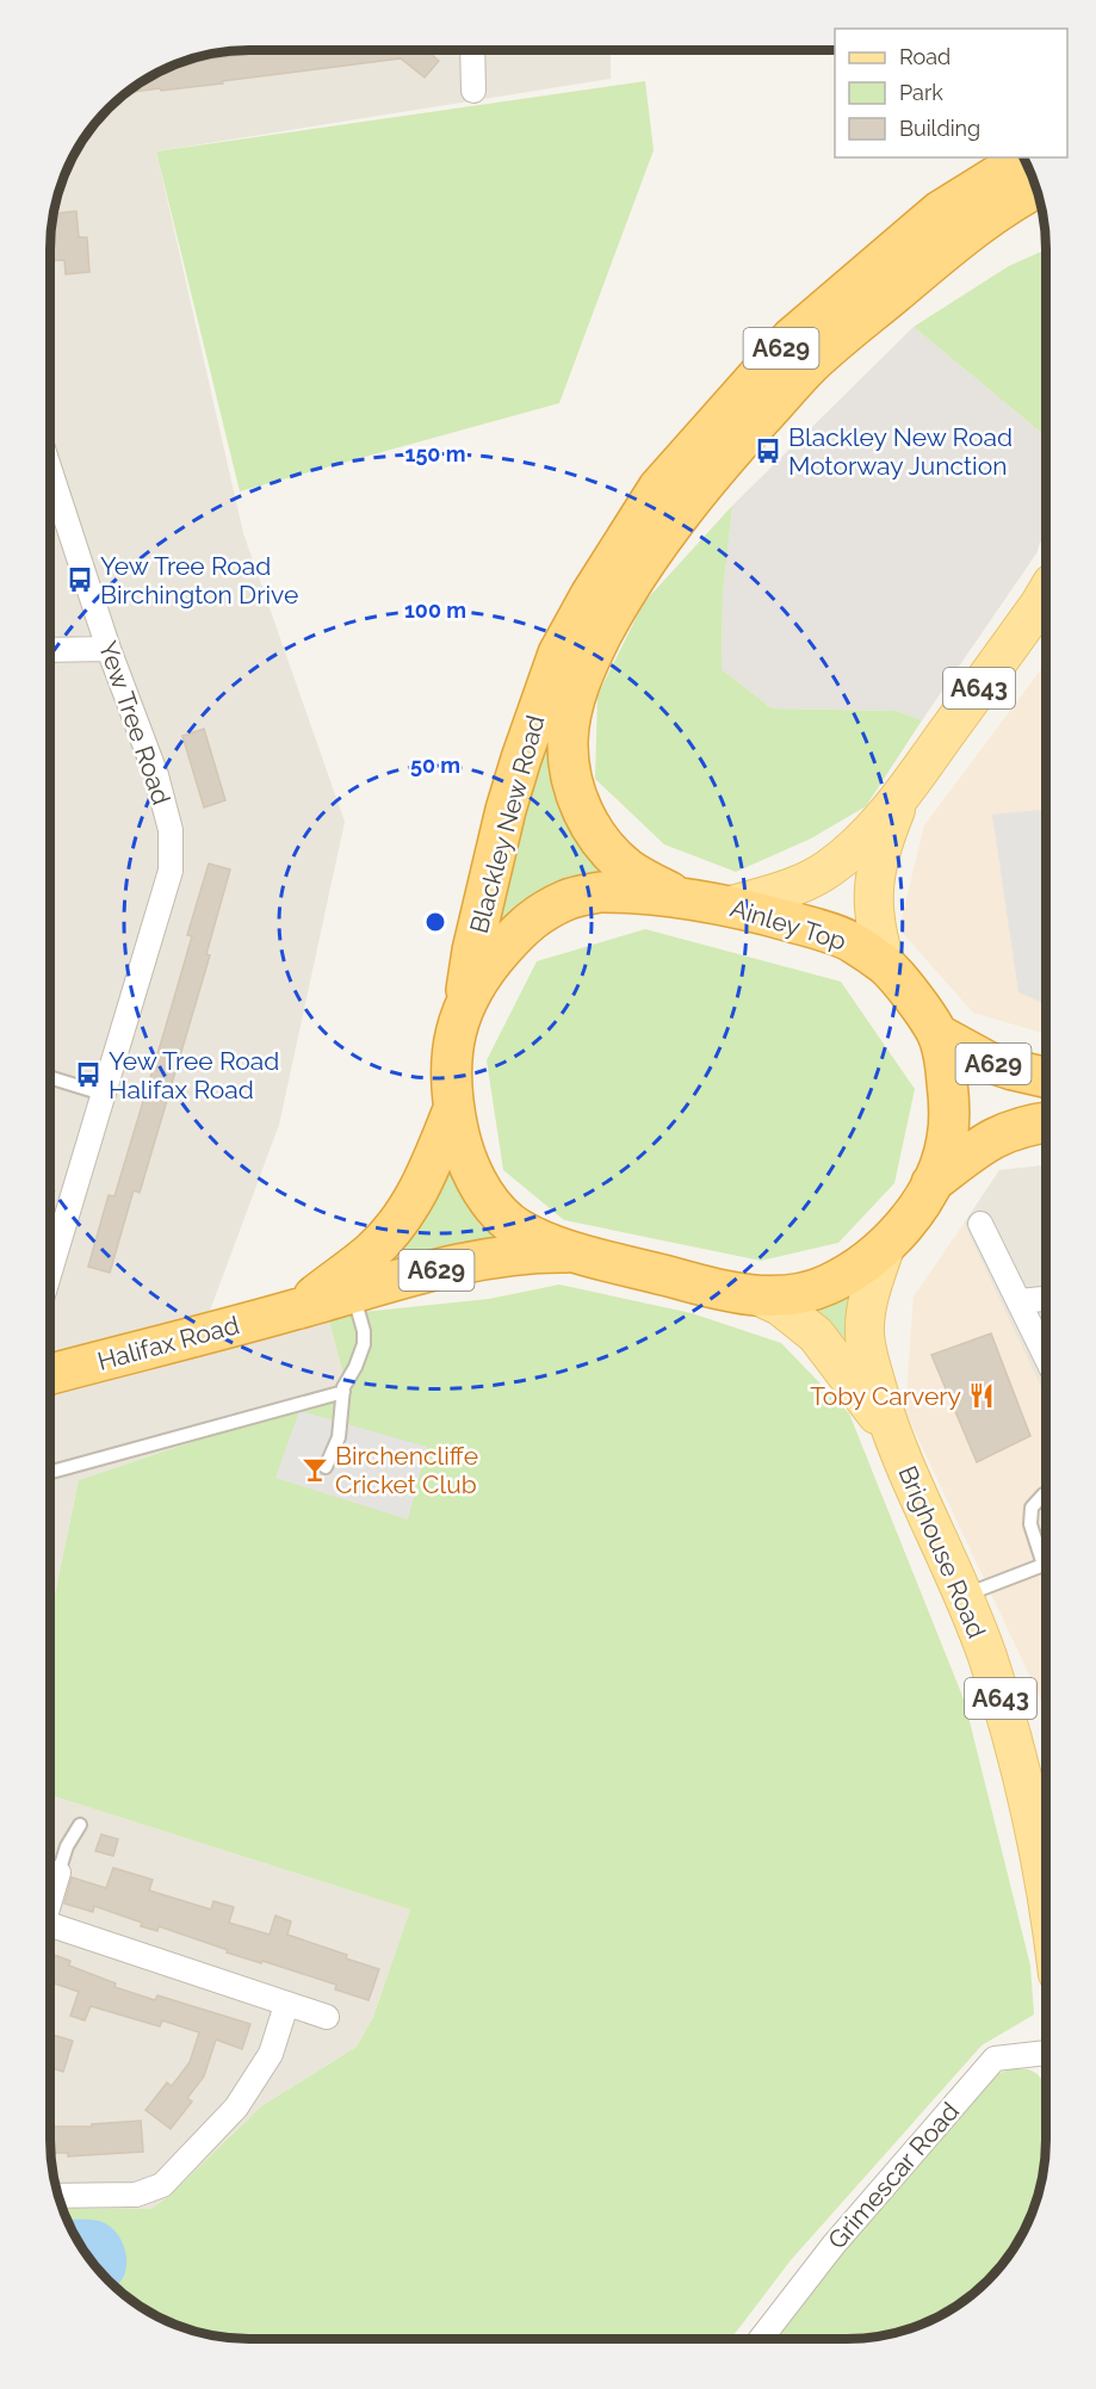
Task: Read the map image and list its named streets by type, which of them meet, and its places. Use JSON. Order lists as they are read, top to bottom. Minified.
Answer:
{"streets":{"highway":["A629","Blackley New Road","Ainley Top","Halifax Road"],"main road":["A643","Brighouse Road"],"street":["Yew Tree Road","Grimescar Road"]},"crossings":[["A629","Ainley Top"],["A643","Ainley Top"],["A643","Brighouse Road"],["Blackley New Road","Ainley Top"],["Ainley Top","Halifax Road"]],"places":{"bus stop":["Blackley New Road Motorway Junction","Yew Tree Road Birchington Drive","Yew Tree Road Halifax Road"],"restaurant":["Toby Carvery"],"bar":["Birchencliffe Cricket Club"]},"legend":["Road","Park","Building"],"rings":["150 m","100 m","50 m"]}
